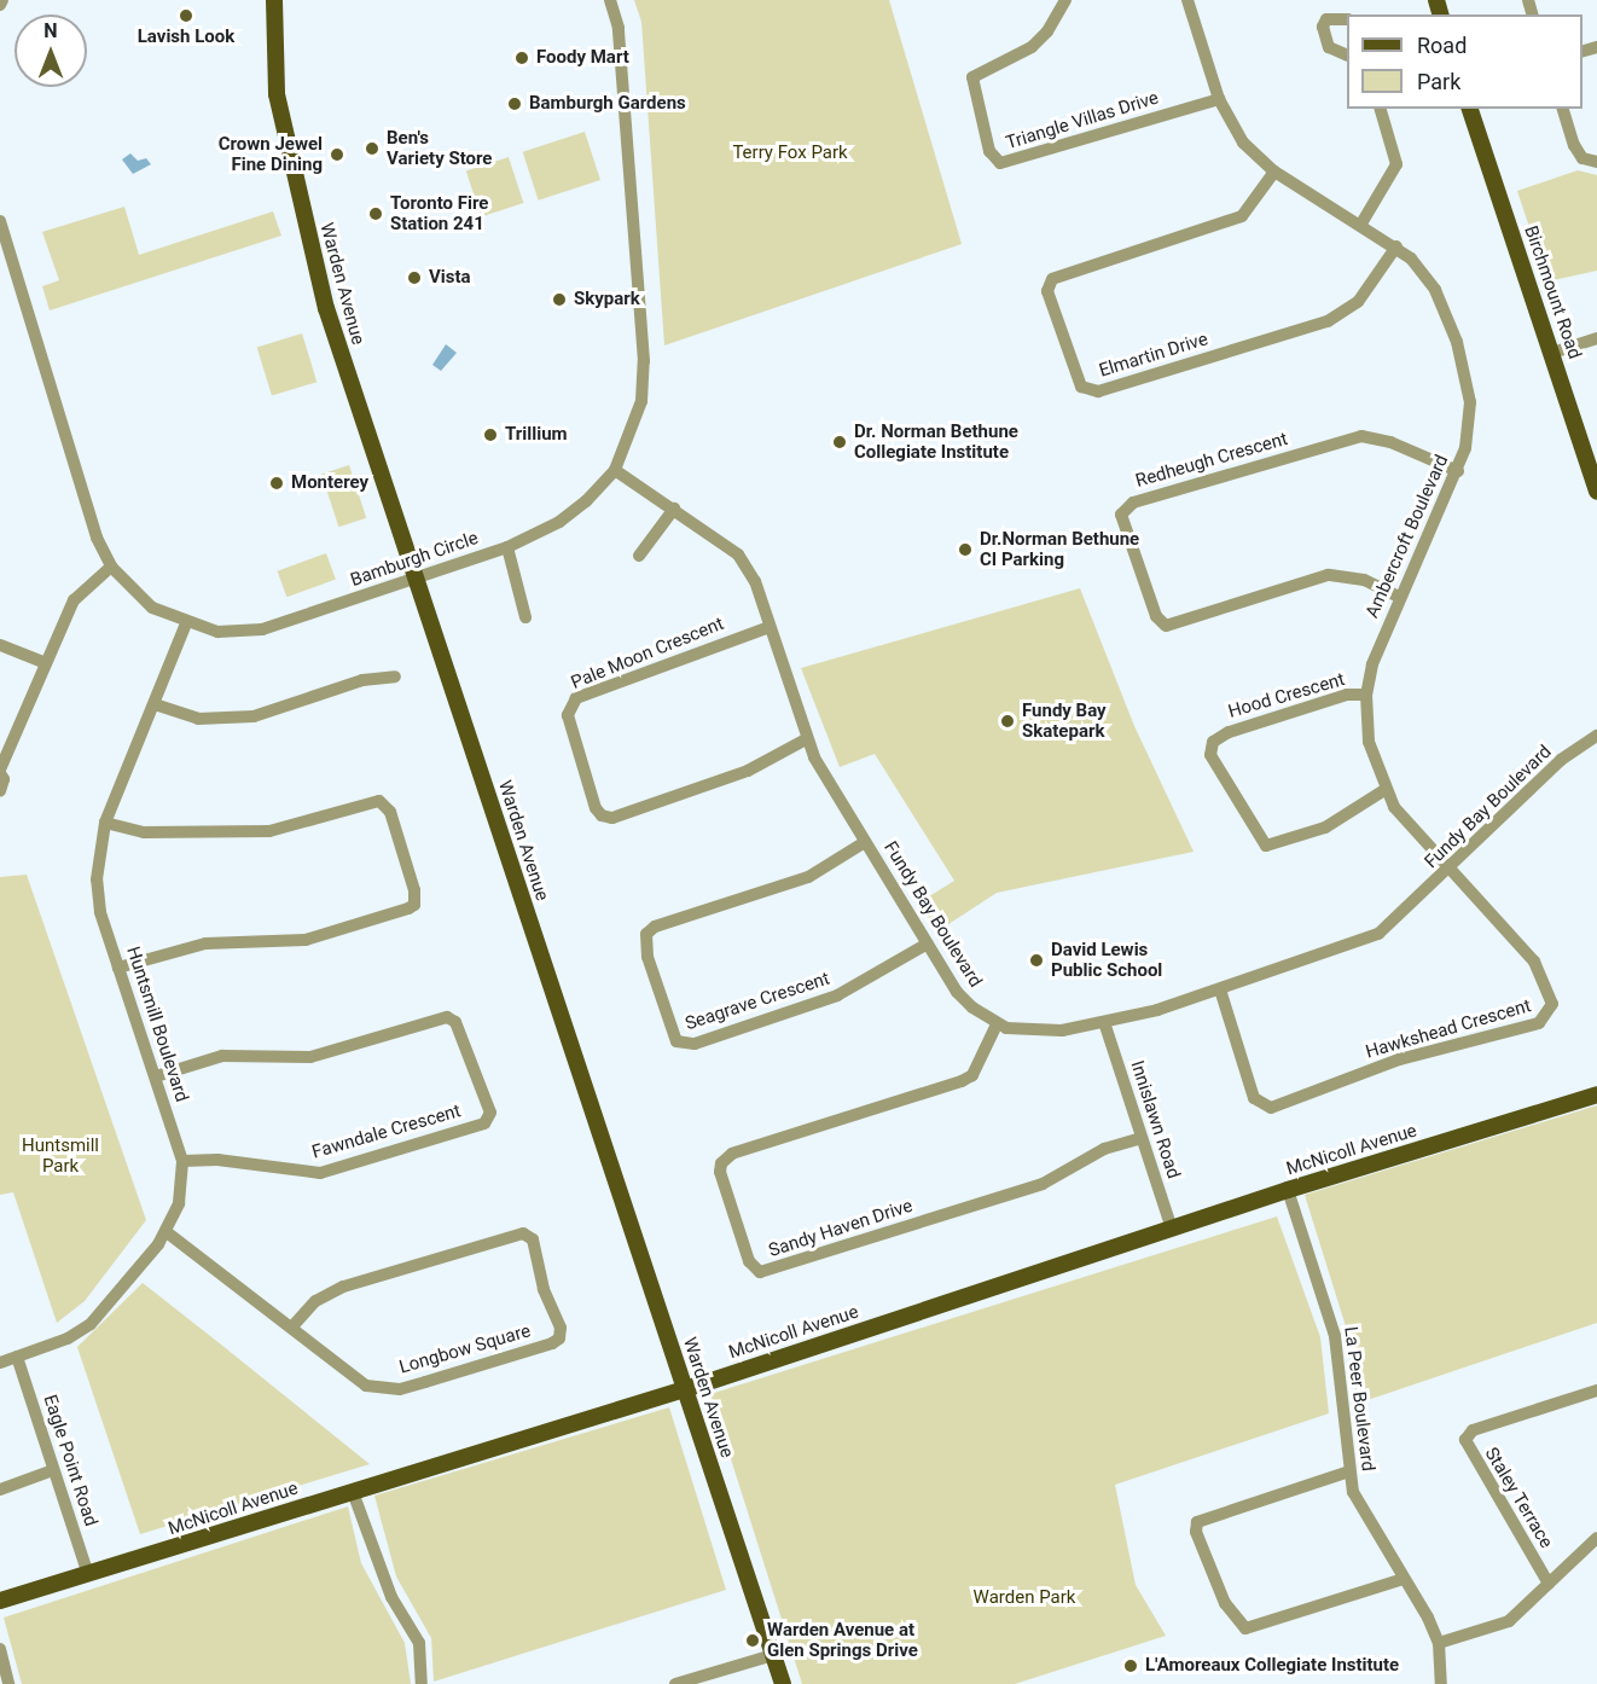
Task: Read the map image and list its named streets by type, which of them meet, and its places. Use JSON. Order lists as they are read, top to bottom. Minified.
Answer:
{"streets":{"main road":["Warden Avenue","Birchmount Road","McNicoll Avenue"],"street":["Triangle Villas Drive","Elmartin Drive","Redheugh Crescent","Ambercroft Boulevard","Bamburgh Circle","Pale Moon Crescent","Hood Crescent","Fundy Bay Boulevard","Seagrave Crescent","Huntsmill Boulevard","Hawkshead Crescent","Innislawn Road","Fawndale Crescent","Sandy Haven Drive","Longbow Square","La Peer Boulevard","Eagle Point Road","Staley Terrace"]},"crossings":[["Triangle Villas Drive","Ambercroft Boulevard"],["Warden Avenue","Bamburgh Circle"],["Warden Avenue","McNicoll Avenue"],["Elmartin Drive","Ambercroft Boulevard"],["Redheugh Crescent","Ambercroft Boulevard"],["Ambercroft Boulevard","Hood Crescent"],["Ambercroft Boulevard","Fundy Bay Boulevard"],["Ambercroft Boulevard","Hawkshead Crescent"],["Bamburgh Circle","Fundy Bay Boulevard"],["Bamburgh Circle","Huntsmill Boulevard"],["Pale Moon Crescent","Fundy Bay Boulevard"],["Fundy Bay Boulevard","Seagrave Crescent"],["Fundy Bay Boulevard","Hawkshead Crescent"],["Fundy Bay Boulevard","Innislawn Road"],["Fundy Bay Boulevard","Sandy Haven Drive"],["Huntsmill Boulevard","Fawndale Crescent"],["Huntsmill Boulevard","Longbow Square"],["Huntsmill Boulevard","Eagle Point Road"],["Innislawn Road","McNicoll Avenue"],["Innislawn Road","Sandy Haven Drive"],["McNicoll Avenue","La Peer Boulevard"],["McNicoll Avenue","Eagle Point Road"]],"parks":["Terry Fox Park","Huntsmill Park","Warden Park"],"places":["Lavish Look","Foody Mart","Bamburgh Gardens","Ben's Variety Store","Crown Jewel Fine Dining","Toronto Fire Station 241","Vista","Skypark","Trillium","Dr. Norman Bethune Collegiate Institute","Monterey","Dr.Norman Bethune CI Parking","Fundy Bay Skatepark","David Lewis Public School","Warden Avenue at Glen Springs Drive","L'Amoreaux Collegiate Institute"],"legend":["Road","Park"],"north":"top"}
